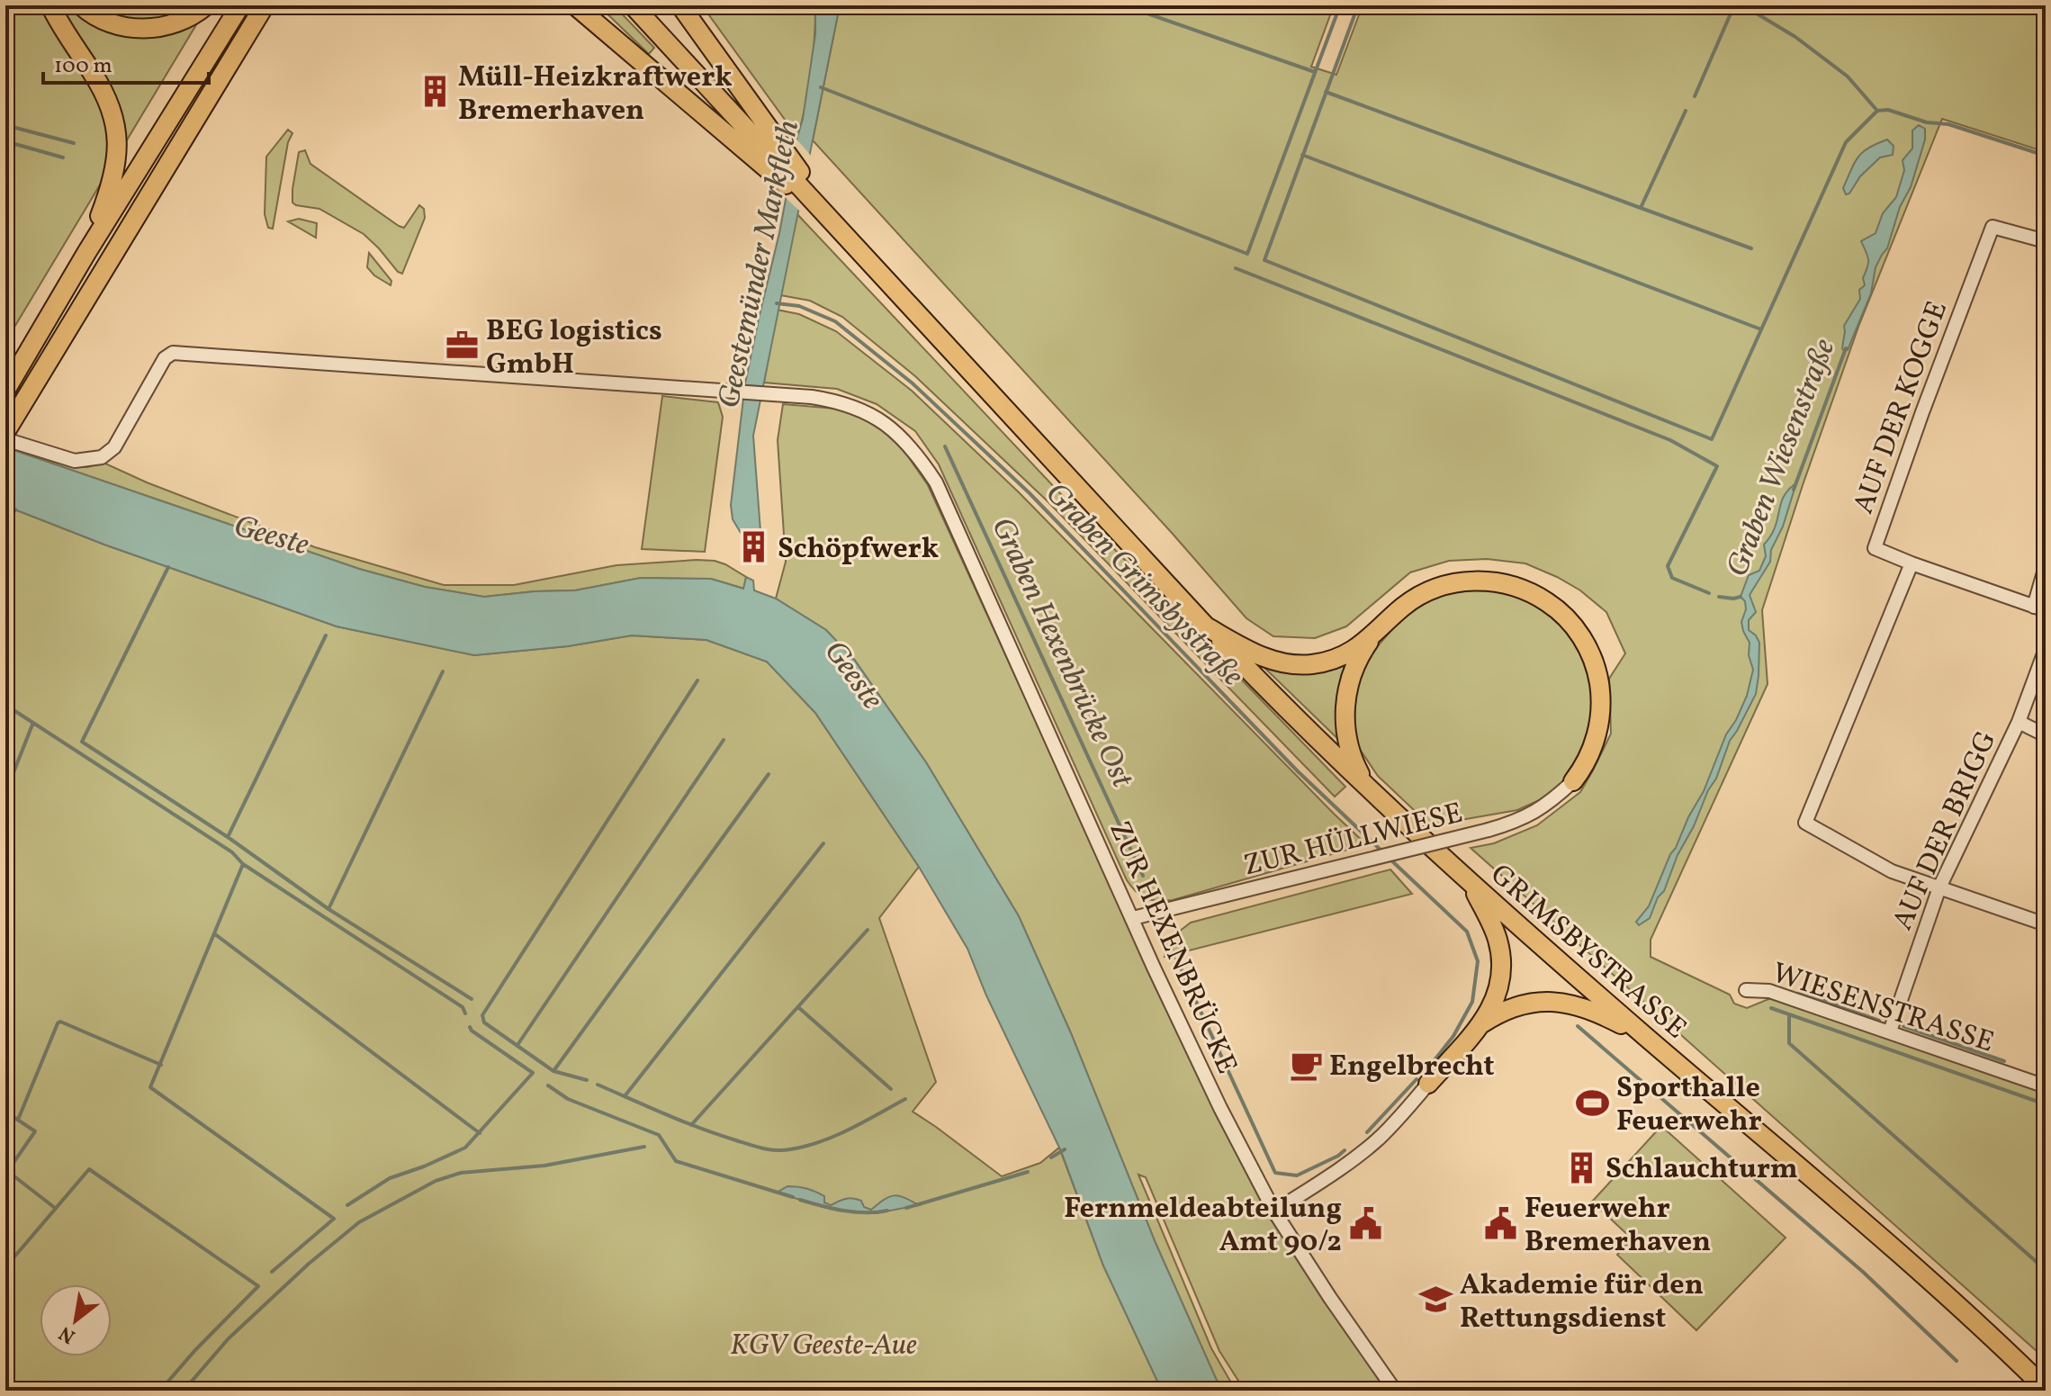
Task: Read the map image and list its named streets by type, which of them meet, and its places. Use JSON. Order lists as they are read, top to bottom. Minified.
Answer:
{"streets":{"highway":["GRIMSBYSTRASSE"],"street":["AUF DER KOGGE","AUF DER BRIGG","ZUR HÜLLWIESE","ZUR HEXENBRÜCKE","WIESENSTRASSE"]},"crossings":[["AUF DER BRIGG","WIESENSTRASSE"],["ZUR HÜLLWIESE","ZUR HEXENBRÜCKE"]],"water":["Geestemünder Markfleth","Graben Wiesenstraße","Geeste","Graben Grimsbystraße","Graben Hexenbrücke Ost"],"parks":["KGV Geeste-Aue"],"places":{"building":["Müll-Heizkraftwerk Bremerhaven","Schöpfwerk","Schlauchturm"],"office":["BEG logistics GmbH"],"cafe":["Engelbrecht"],"sports":["Sporthalle Feuerwehr"],"public building":["Fernmeldeabteilung Amt 90/2","Feuerwehr Bremerhaven"],"school or university":["Akademie für den Rettungsdienst"]},"scale_bar":"100 m","north":"bottom left"}
